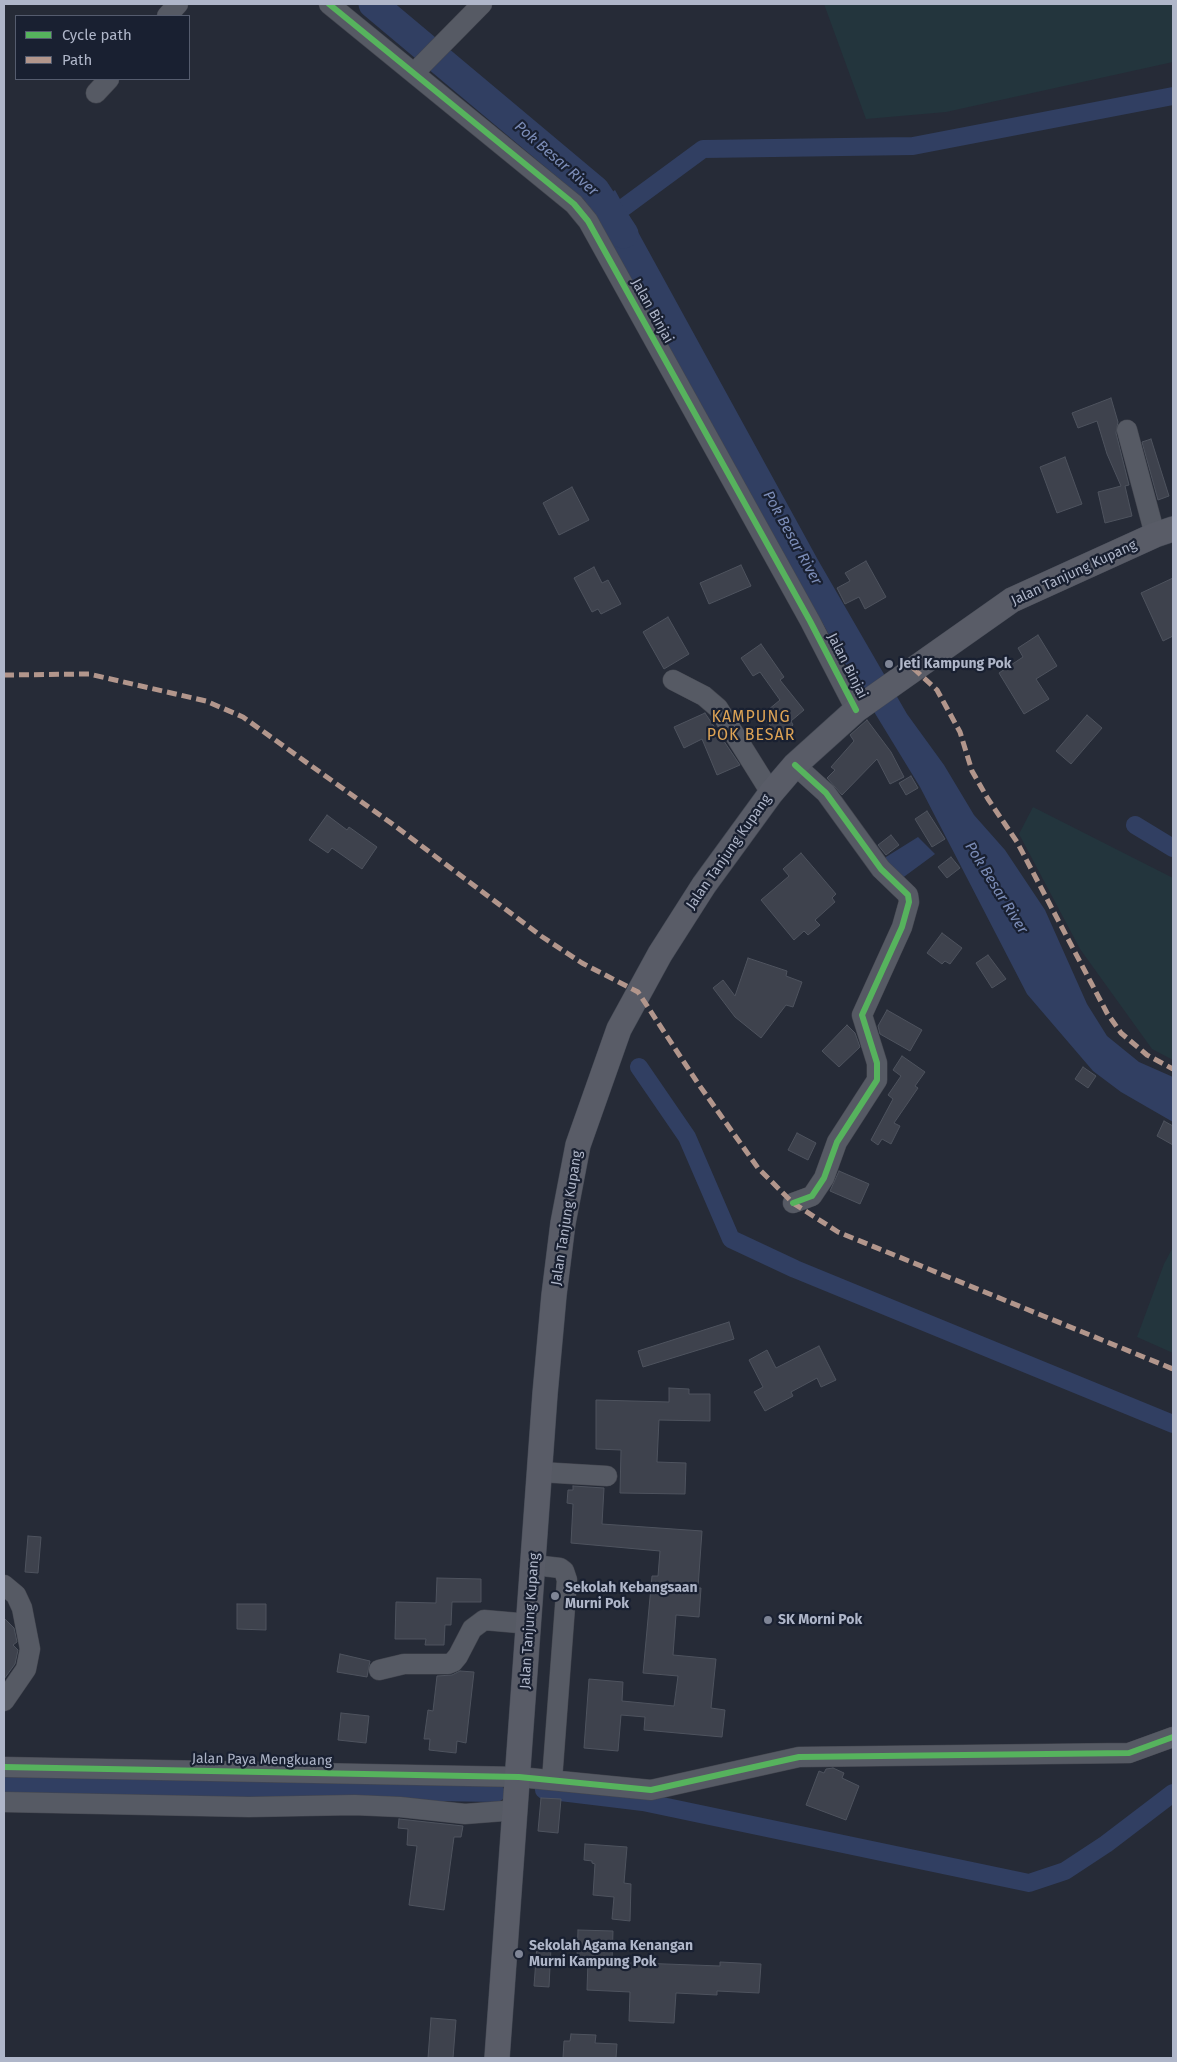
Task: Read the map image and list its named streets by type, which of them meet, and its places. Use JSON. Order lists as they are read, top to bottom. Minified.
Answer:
{"streets":{"main road":["Jalan Tanjung Kupang"],"street":["Jalan Binjai","Jalan Paya Mengkuang"]},"crossings":[["Jalan Binjai","Jalan Tanjung Kupang"],["Jalan Tanjung Kupang","Jalan Paya Mengkuang"]],"districts":["KAMPUNG POK BESAR"],"water":["Pok Besar River"],"places":["Jeti Kampung Pok","Sekolah Kebangsaan Murni Pok","SK Morni Pok","Sekolah Agama Kenangan Murni Kampung Pok"],"legend":["Cycle path","Path"]}
